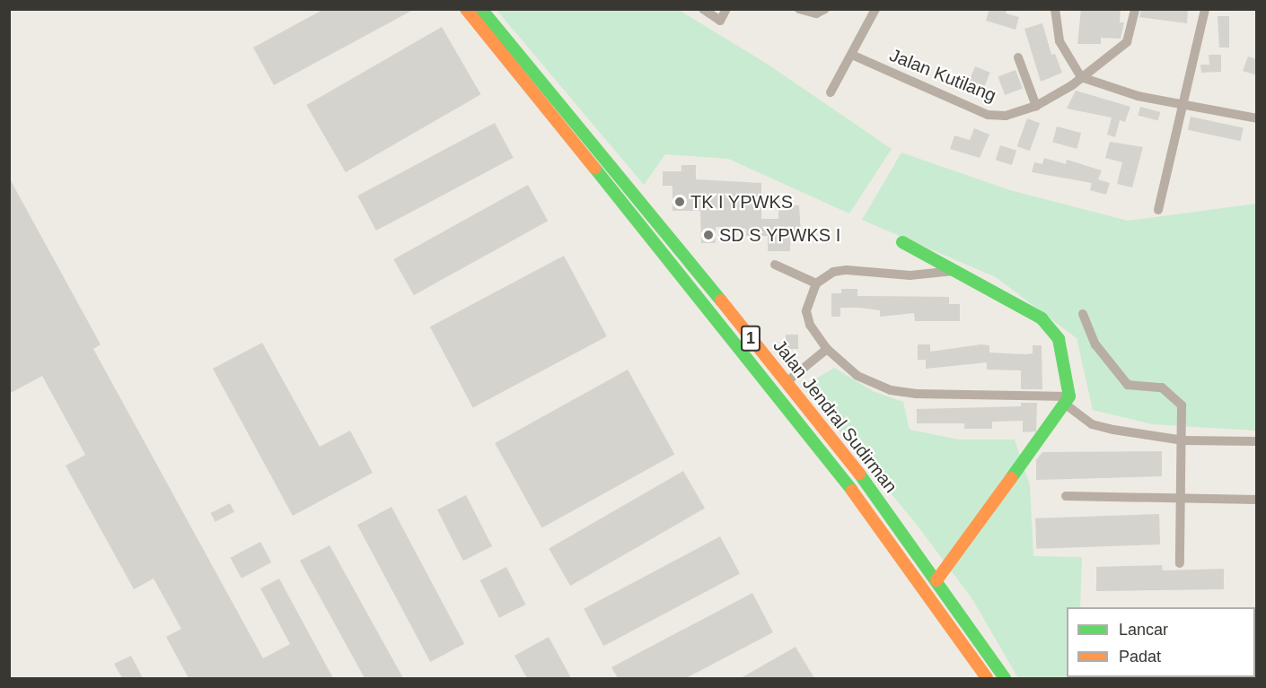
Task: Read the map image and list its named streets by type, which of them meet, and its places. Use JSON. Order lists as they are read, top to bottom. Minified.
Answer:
{"streets":{"main road":["1","Jalan Jendral Sudirman"],"street":["Jalan Kutilang"]},"places":["TK I YPWKS","SD S YPWKS I"],"legend":["Lancar","Padat"]}
